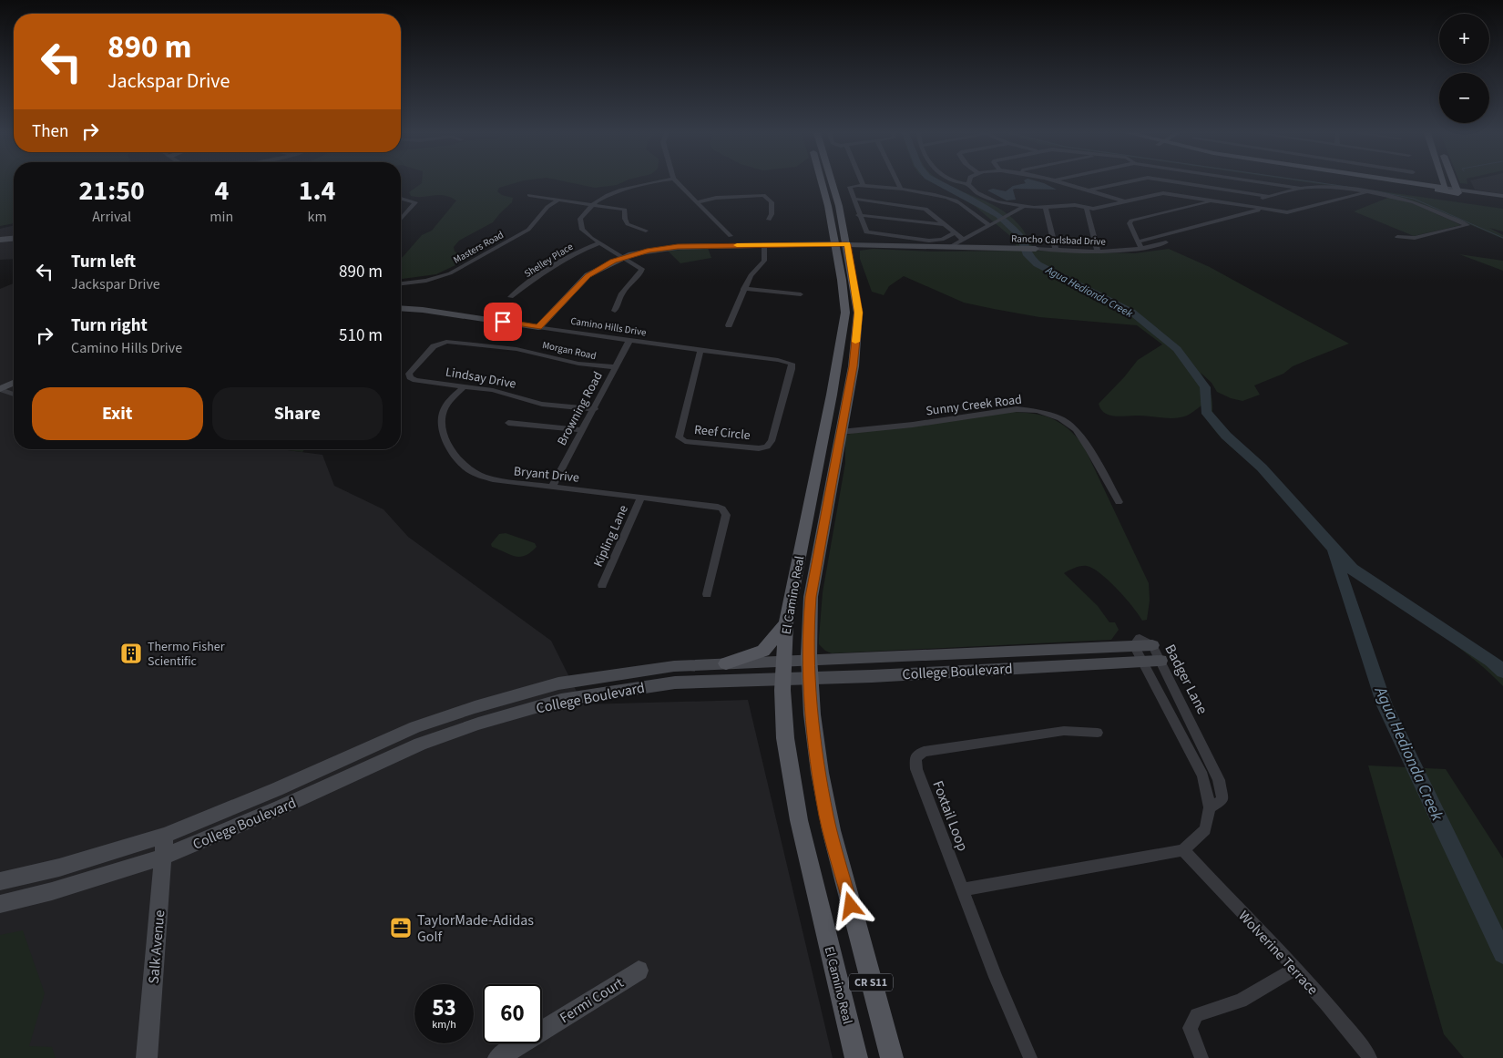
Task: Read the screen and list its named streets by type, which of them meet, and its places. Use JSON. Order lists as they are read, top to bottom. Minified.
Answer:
{"streets":{"main road":["El Camino Real","CR S11"],"street":["Rancho Carlsbad Drive","Masters Road","Shelley Place","Camino Hills Drive","Morgan Road","Lindsay Drive","Sunny Creek Road","Browning Road","Reef Circle","Bryant Drive","Kipling Lane","College Boulevard","Badger Lane","Foxtail Loop","Salk Avenue","Wolverine Terrace","Fermi Court"]},"crossings":[["Rancho Carlsbad Drive","El Camino Real"],["Camino Hills Drive","Browning Road"],["Camino Hills Drive","Reef Circle"],["Morgan Road","Lindsay Drive"],["Morgan Road","Browning Road"],["Lindsay Drive","Browning Road"],["Lindsay Drive","Bryant Drive"],["Sunny Creek Road","El Camino Real"],["Browning Road","Bryant Drive"],["Bryant Drive","Kipling Lane"],["El Camino Real","College Boulevard"],["College Boulevard","Badger Lane"],["College Boulevard","Salk Avenue"],["Badger Lane","Wolverine Terrace"]],"water":["Agua Hedionda Creek"],"places":{"building":["Thermo Fisher Scientific"],"office":["TaylorMade-Adidas Golf"]},"page":{"map_buttons":["+","−"],"turn":["890 m","Jackspar Drive"],"then":"Then","eta":["21:50","Arrival","4","min","1.4","km"],"list":[{"name":"Turn left","note":"Jackspar Drive","value":"890 m"},{"name":"Turn right","note":"Camino Hills Drive","value":"510 m"}],"buttons":["Exit","Share"],"speed":"53 km/h","limit":"60"}}
